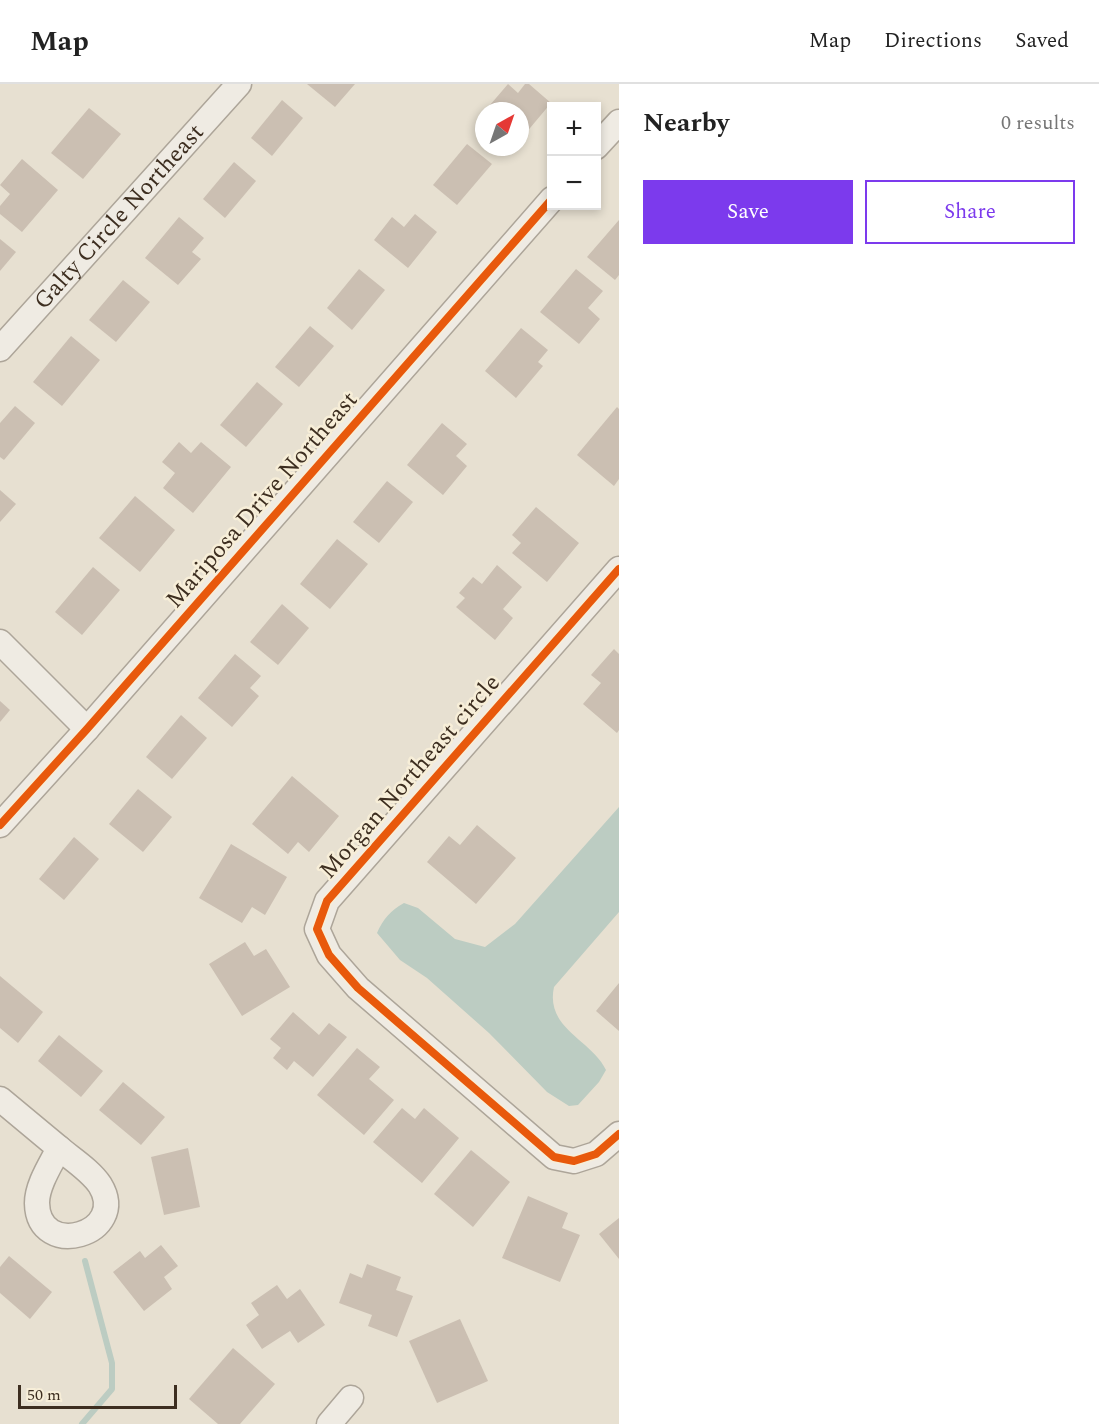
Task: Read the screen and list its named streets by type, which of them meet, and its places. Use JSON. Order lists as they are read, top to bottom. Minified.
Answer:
{"streets":{"street":["Galty Circle Northeast","Mariposa Drive Northeast","Morgan Northeast circle"]},"scale_bar":"50 m","north":"top right","page":{"header":"Map","nav":["Map","Directions","Saved"],"heading":["Nearby","0 results"],"map_buttons":["+","−"],"buttons":["Save","Share"],"scale":"50 m"}}
